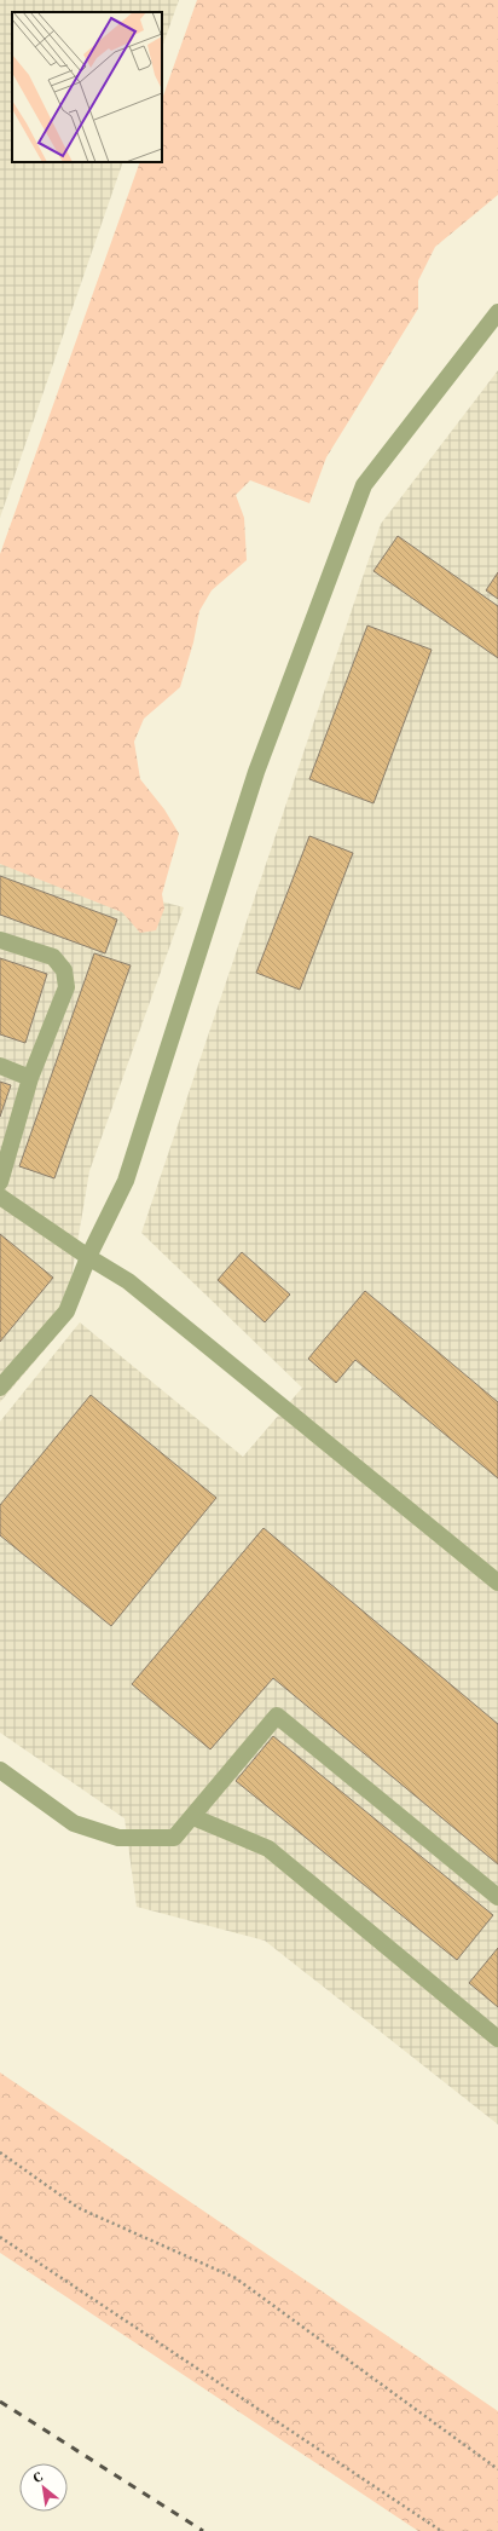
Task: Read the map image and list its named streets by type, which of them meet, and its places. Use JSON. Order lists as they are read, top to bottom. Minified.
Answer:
{"north":"top left"}
